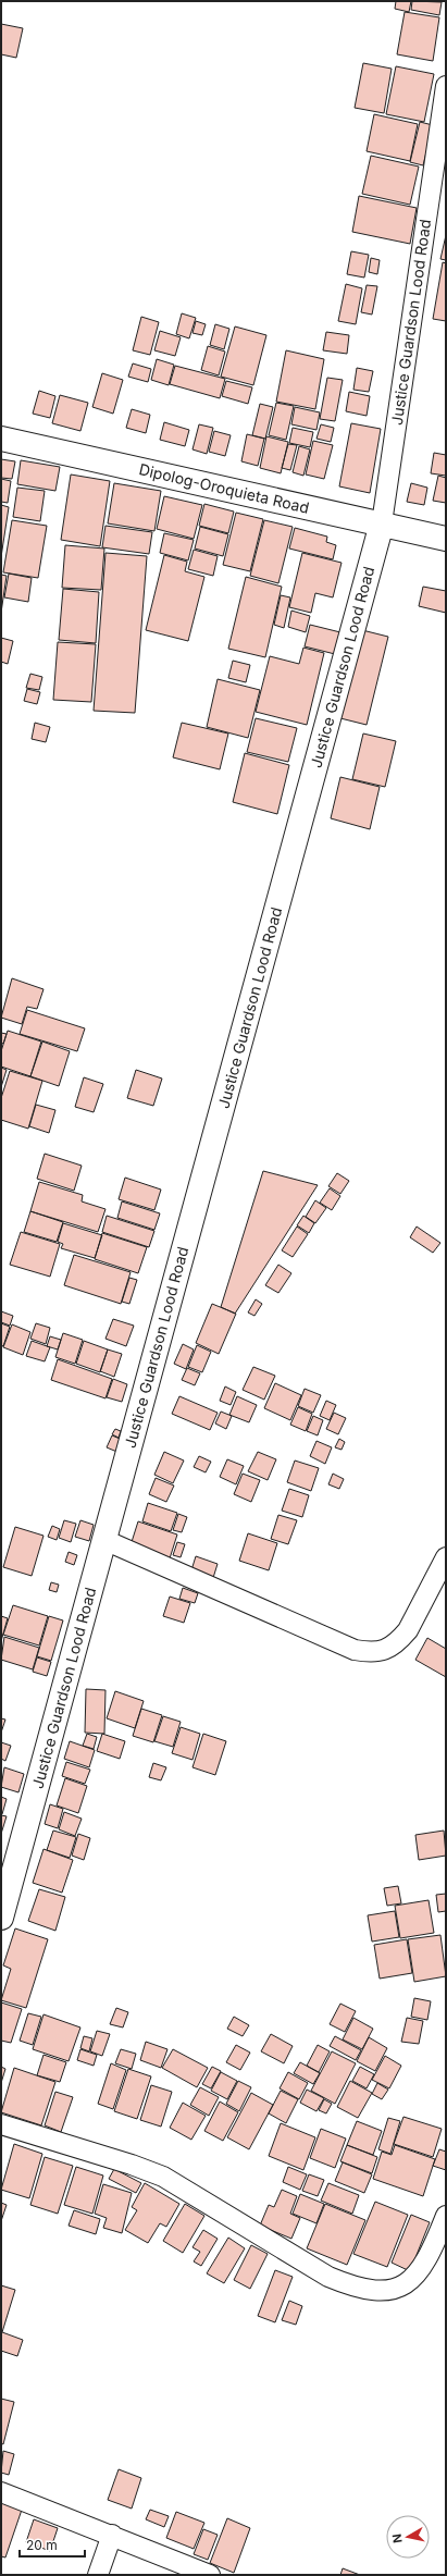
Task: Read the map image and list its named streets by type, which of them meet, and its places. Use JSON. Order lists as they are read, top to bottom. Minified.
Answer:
{"streets":{"main road":["Justice Guardson Lood Road","Dipolog-Oroquieta Road"]},"crossings":[["Justice Guardson Lood Road","Dipolog-Oroquieta Road"]],"scale_bar":"20 m","north":"left"}
